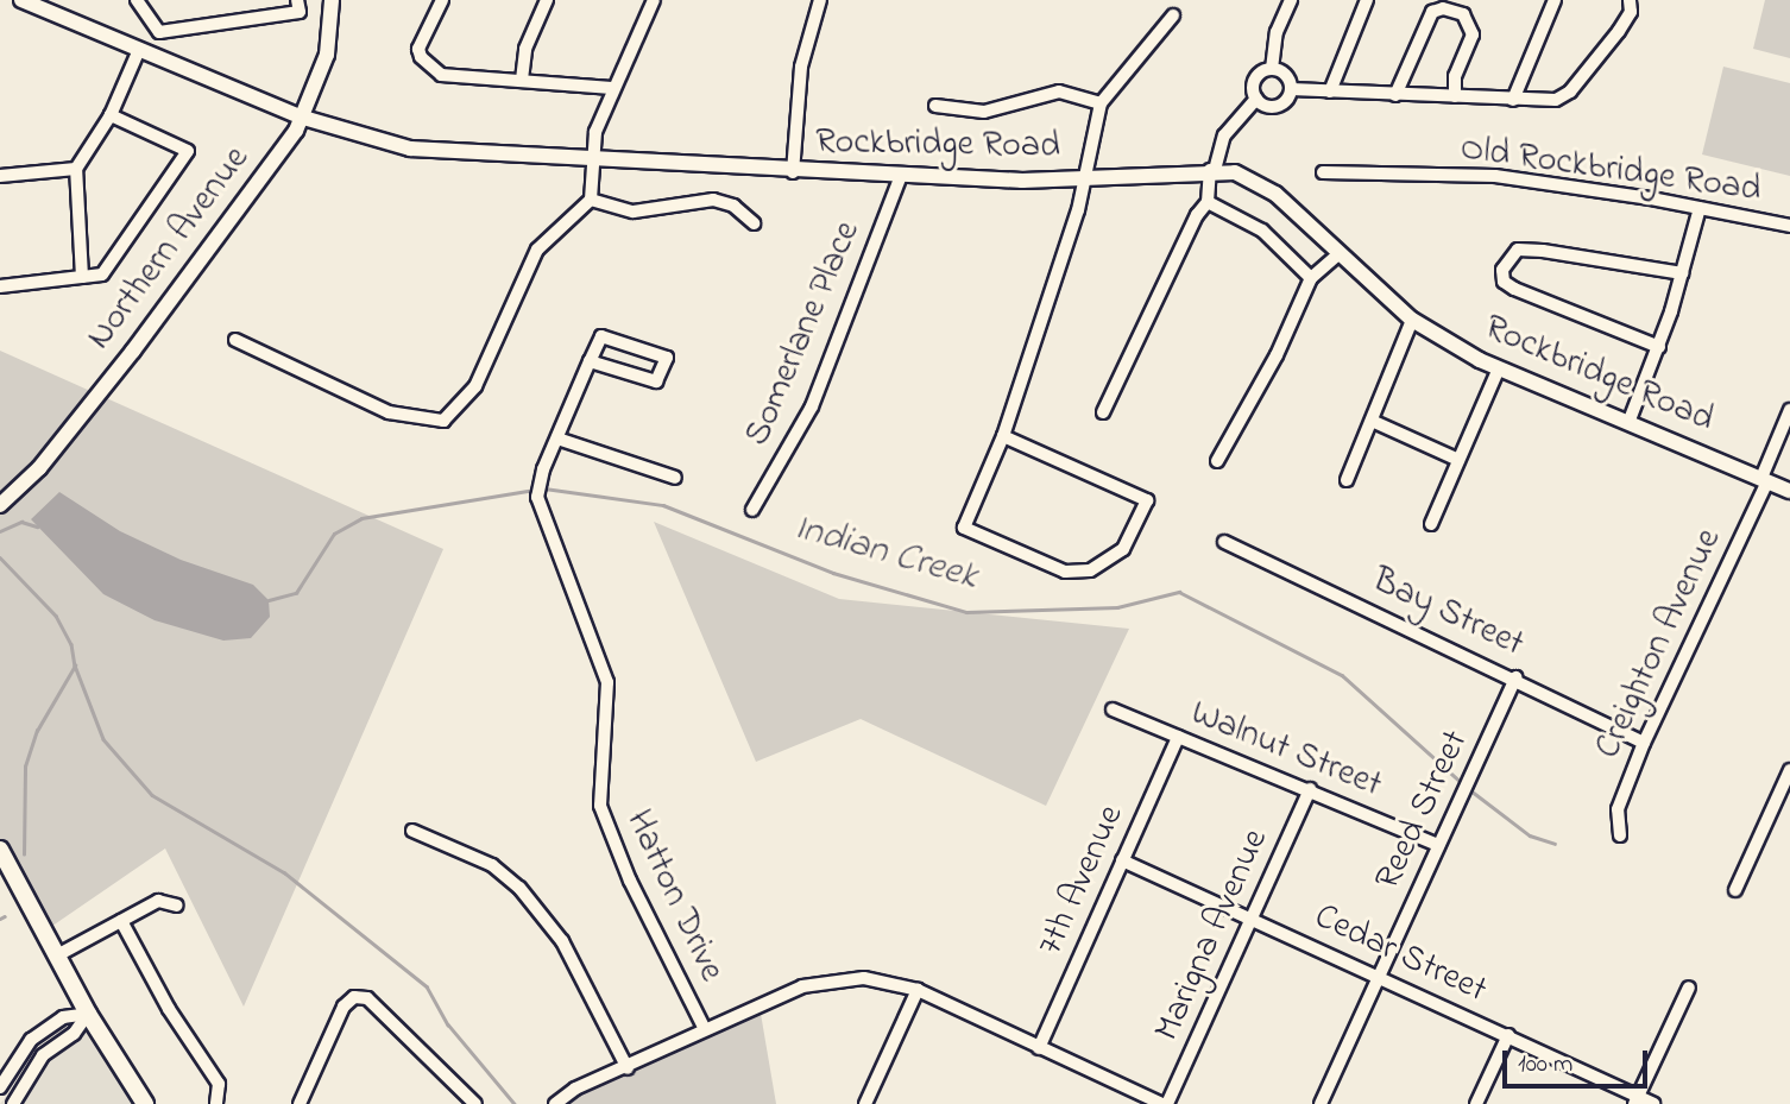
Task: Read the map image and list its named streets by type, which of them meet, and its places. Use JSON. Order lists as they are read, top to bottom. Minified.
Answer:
{"streets":{"street":["Rockbridge Road","Old Rockbridge Road","Northern Avenue","Somerlane Place","Bay Street","Creighton Avenue","Walnut Street","Reed Street","7th Avenue","Hatton Drive","Marigna Avenue","Cedar Street"]},"crossings":[["Rockbridge Road","Northern Avenue"],["Rockbridge Road","Somerlane Place"],["Rockbridge Road","Creighton Avenue"],["Bay Street","Creighton Avenue"],["Bay Street","Reed Street"],["Walnut Street","Reed Street"],["Walnut Street","7th Avenue"],["Walnut Street","Marigna Avenue"],["Reed Street","Cedar Street"],["7th Avenue","Cedar Street"],["Marigna Avenue","Cedar Street"]],"water":["Indian Creek"],"scale_bar":"100 m"}
